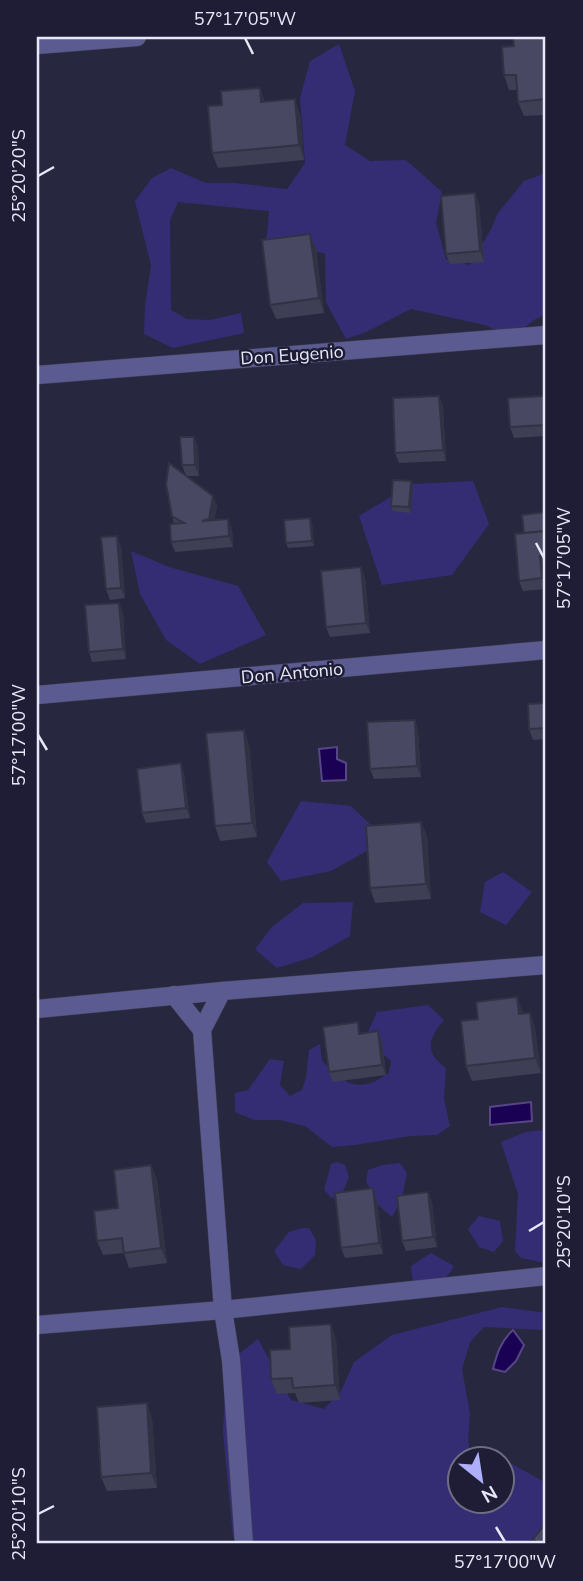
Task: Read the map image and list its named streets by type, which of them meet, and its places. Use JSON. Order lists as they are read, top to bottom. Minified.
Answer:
{"streets":{"street":["Don Eugenio","Don Antonio"]},"north":"bottom right","coordinates":["57°17'05\"W","25°20'20\"S","57°17'00\"W","25°20'10\"S"]}
